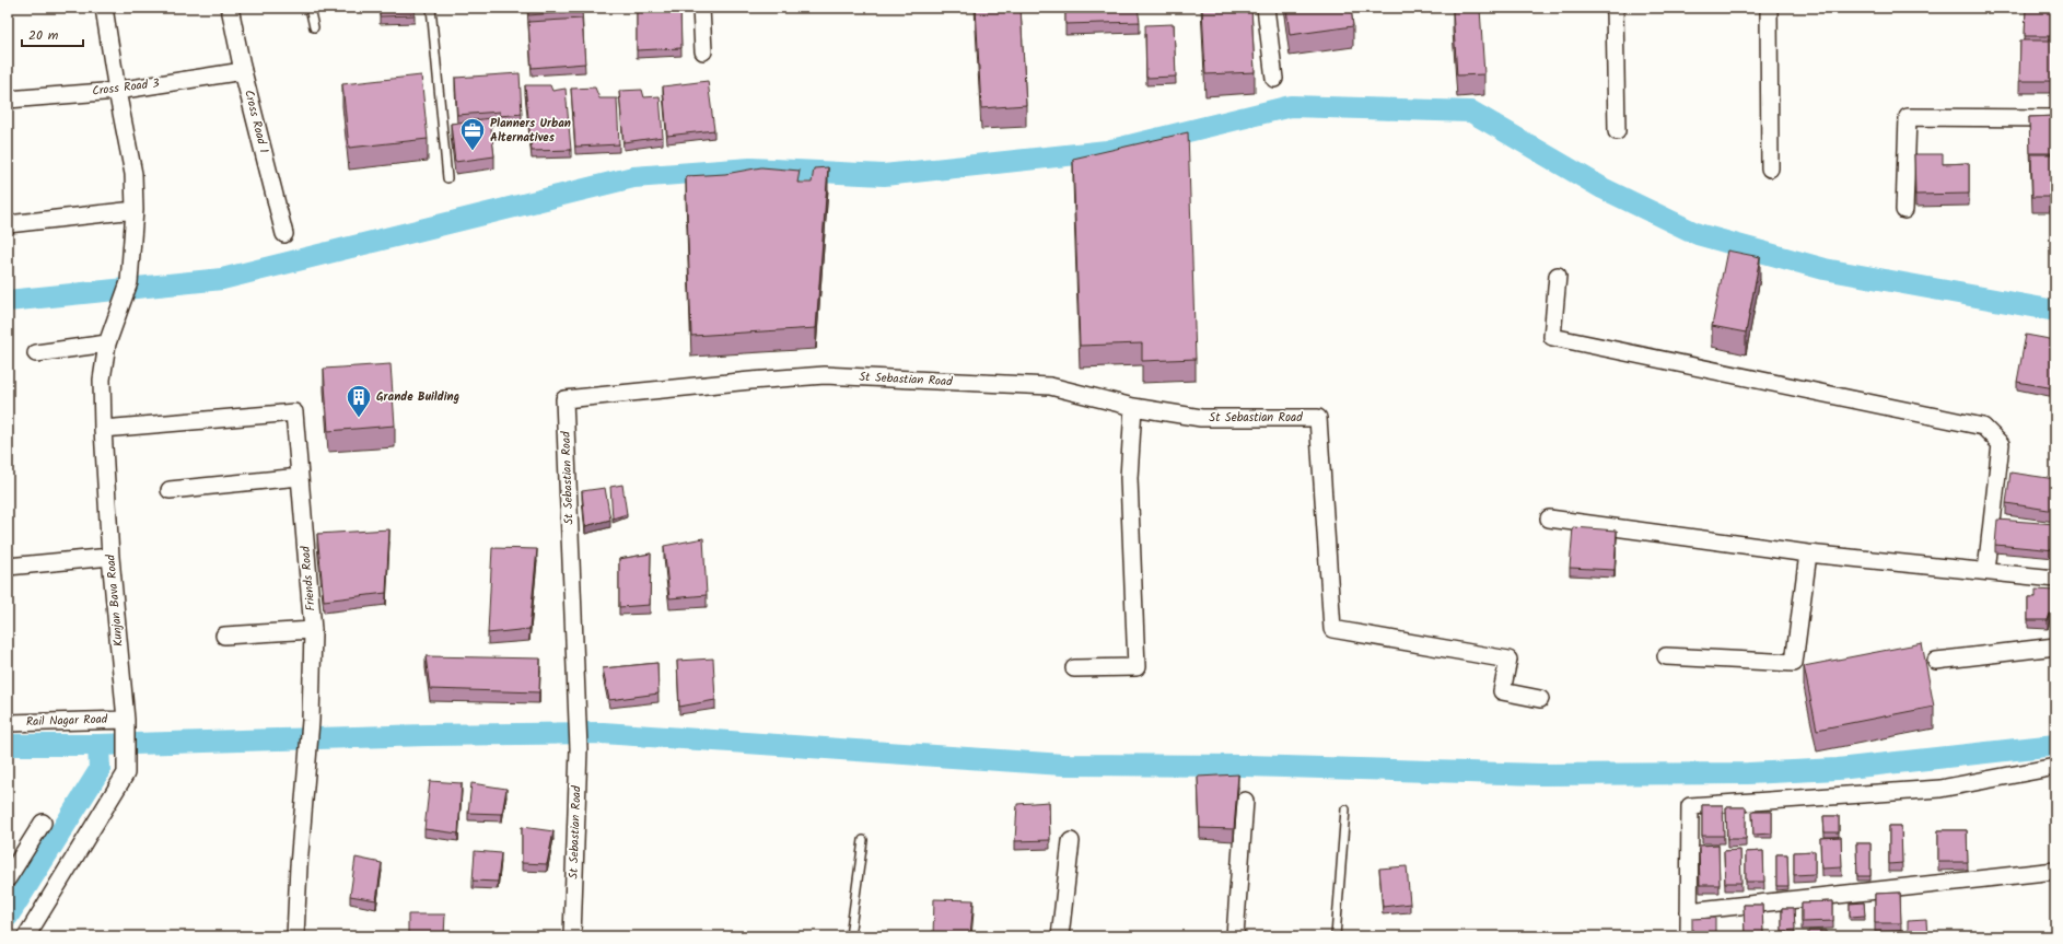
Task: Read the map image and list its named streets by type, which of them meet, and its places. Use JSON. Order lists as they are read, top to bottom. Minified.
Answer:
{"streets":{"street":["Cross Road 3","Cross Road 1","St Sebastian Road","Friends Road","Kunjan Bava Road","Rail Nagar Road"]},"crossings":[["Cross Road 3","Cross Road 1"],["Cross Road 3","Kunjan Bava Road"],["Friends Road","Kunjan Bava Road"],["Kunjan Bava Road","Rail Nagar Road"]],"places":{"office":["Planners Urban Alternatives"],"building":["Grande Building"]},"scale_bar":"20 m"}
